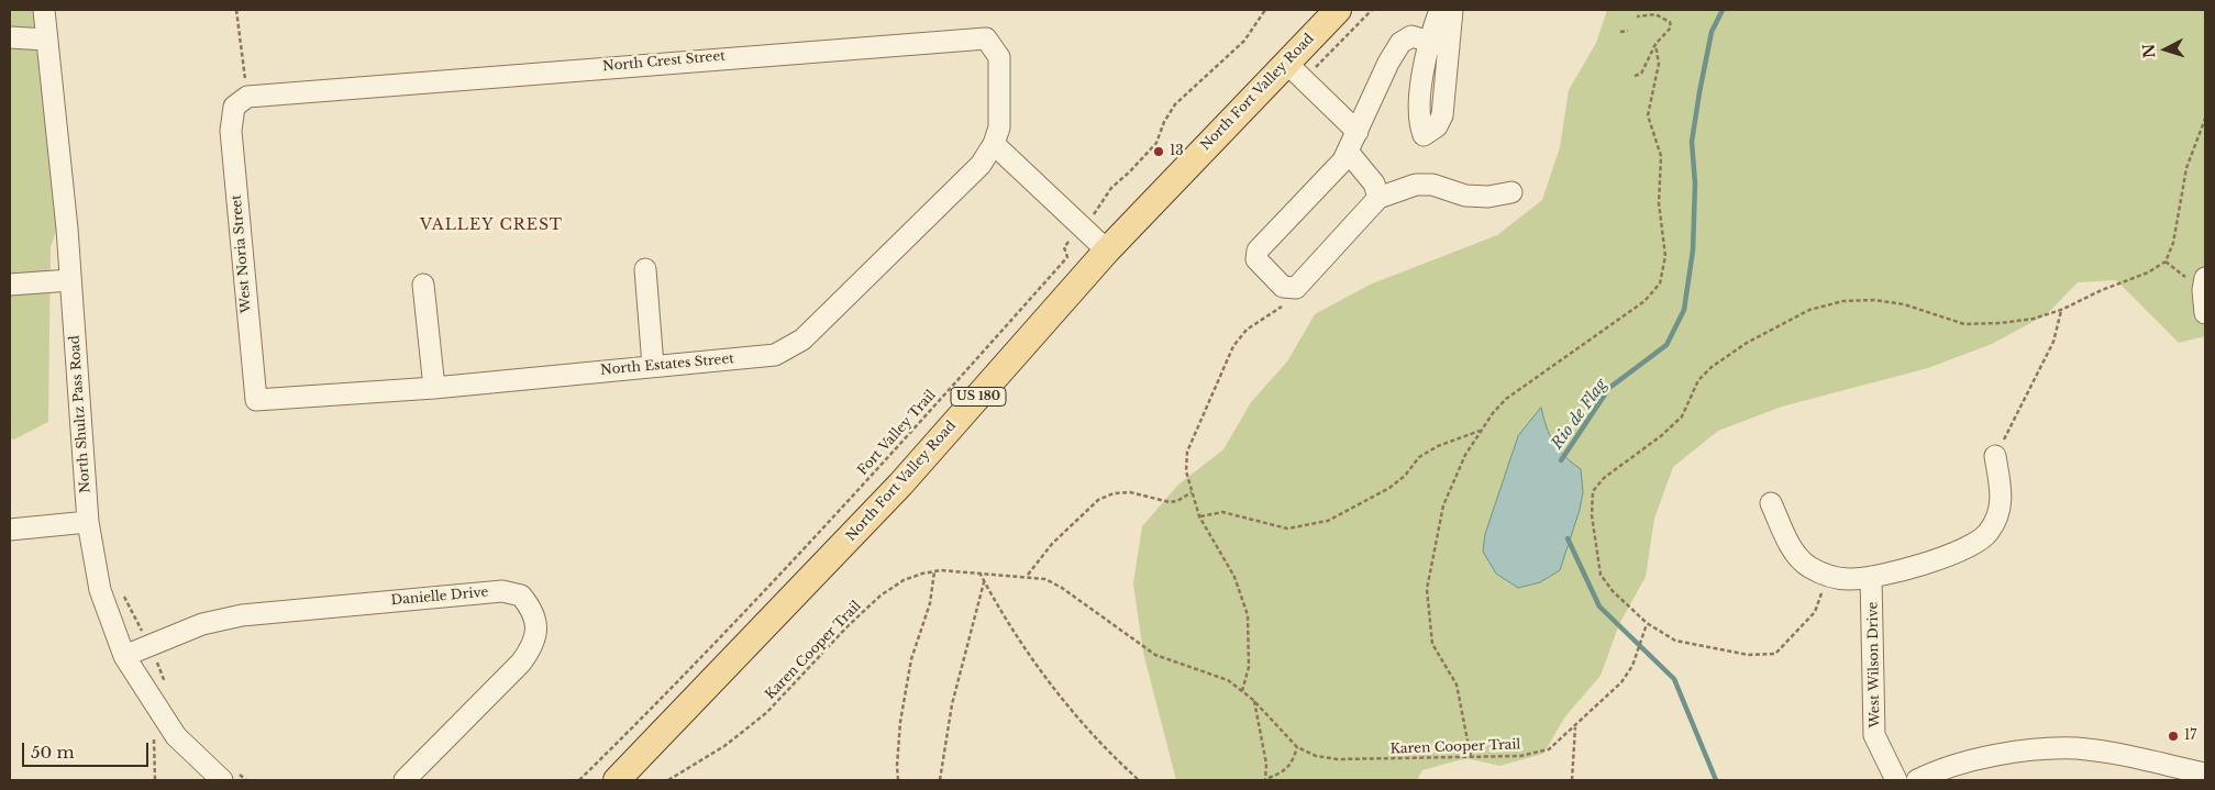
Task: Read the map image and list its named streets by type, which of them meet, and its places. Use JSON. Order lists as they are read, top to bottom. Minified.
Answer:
{"streets":{"main road":["North Fort Valley Road","US 180"],"street":["North Crest Street","West Noria Street","North Estates Street","North Shultz Pass Road","Danielle Drive","West Wilson Drive"],"path":["Fort Valley Trail","Karen Cooper Trail"]},"crossings":[["North Crest Street","West Noria Street"],["North Crest Street","North Estates Street"],["West Noria Street","North Estates Street"],["North Shultz Pass Road","Danielle Drive"]],"districts":["VALLEY CREST"],"water":["Rio de Flag"],"places":["13","17"],"scale_bar":"50 m","north":"left"}
